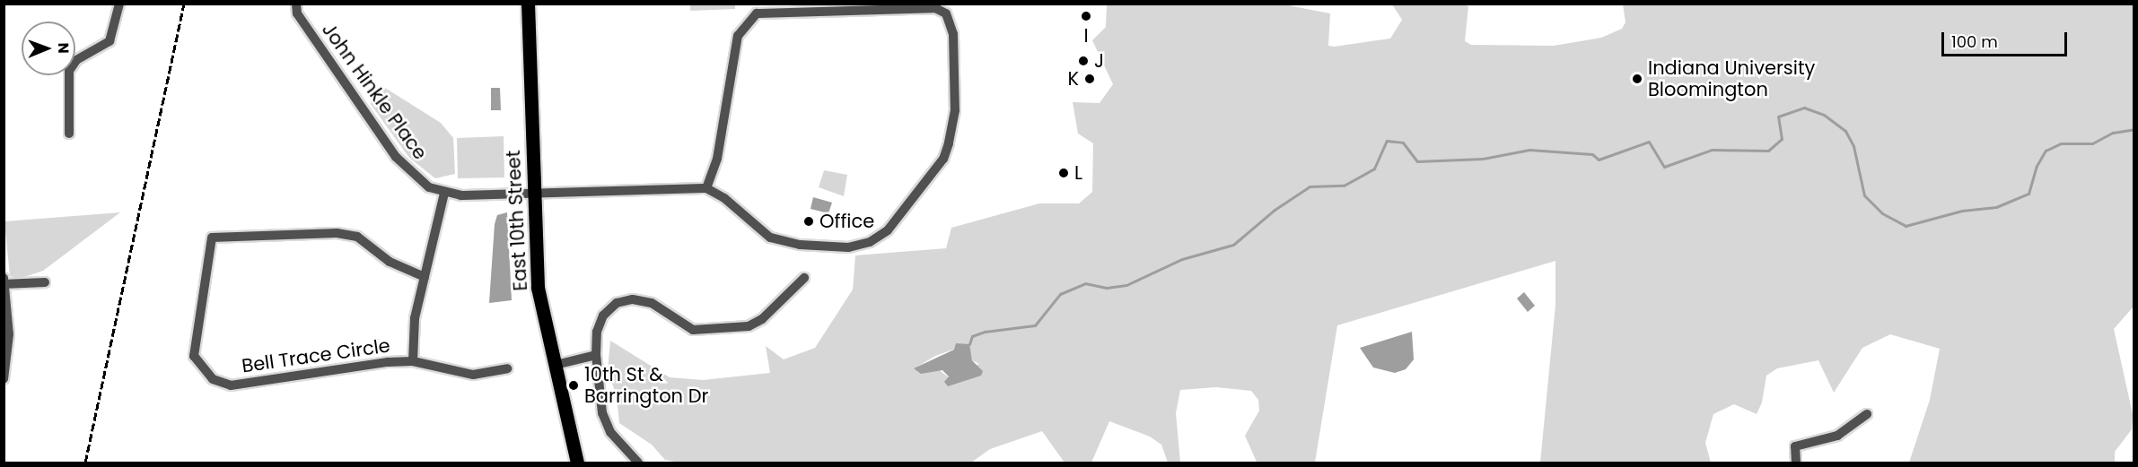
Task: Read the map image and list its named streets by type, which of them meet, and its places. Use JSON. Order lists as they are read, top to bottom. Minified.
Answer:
{"streets":{"main road":["East 10th Street"],"street":["John Hinkle Place","Bell Trace Circle"]},"crossings":[["John Hinkle Place","East 10th Street"]],"places":["I","J","K","Indiana University Bloomington","L","Office","10th St & Barrington Dr"],"scale_bar":"100 m","north":"right"}
